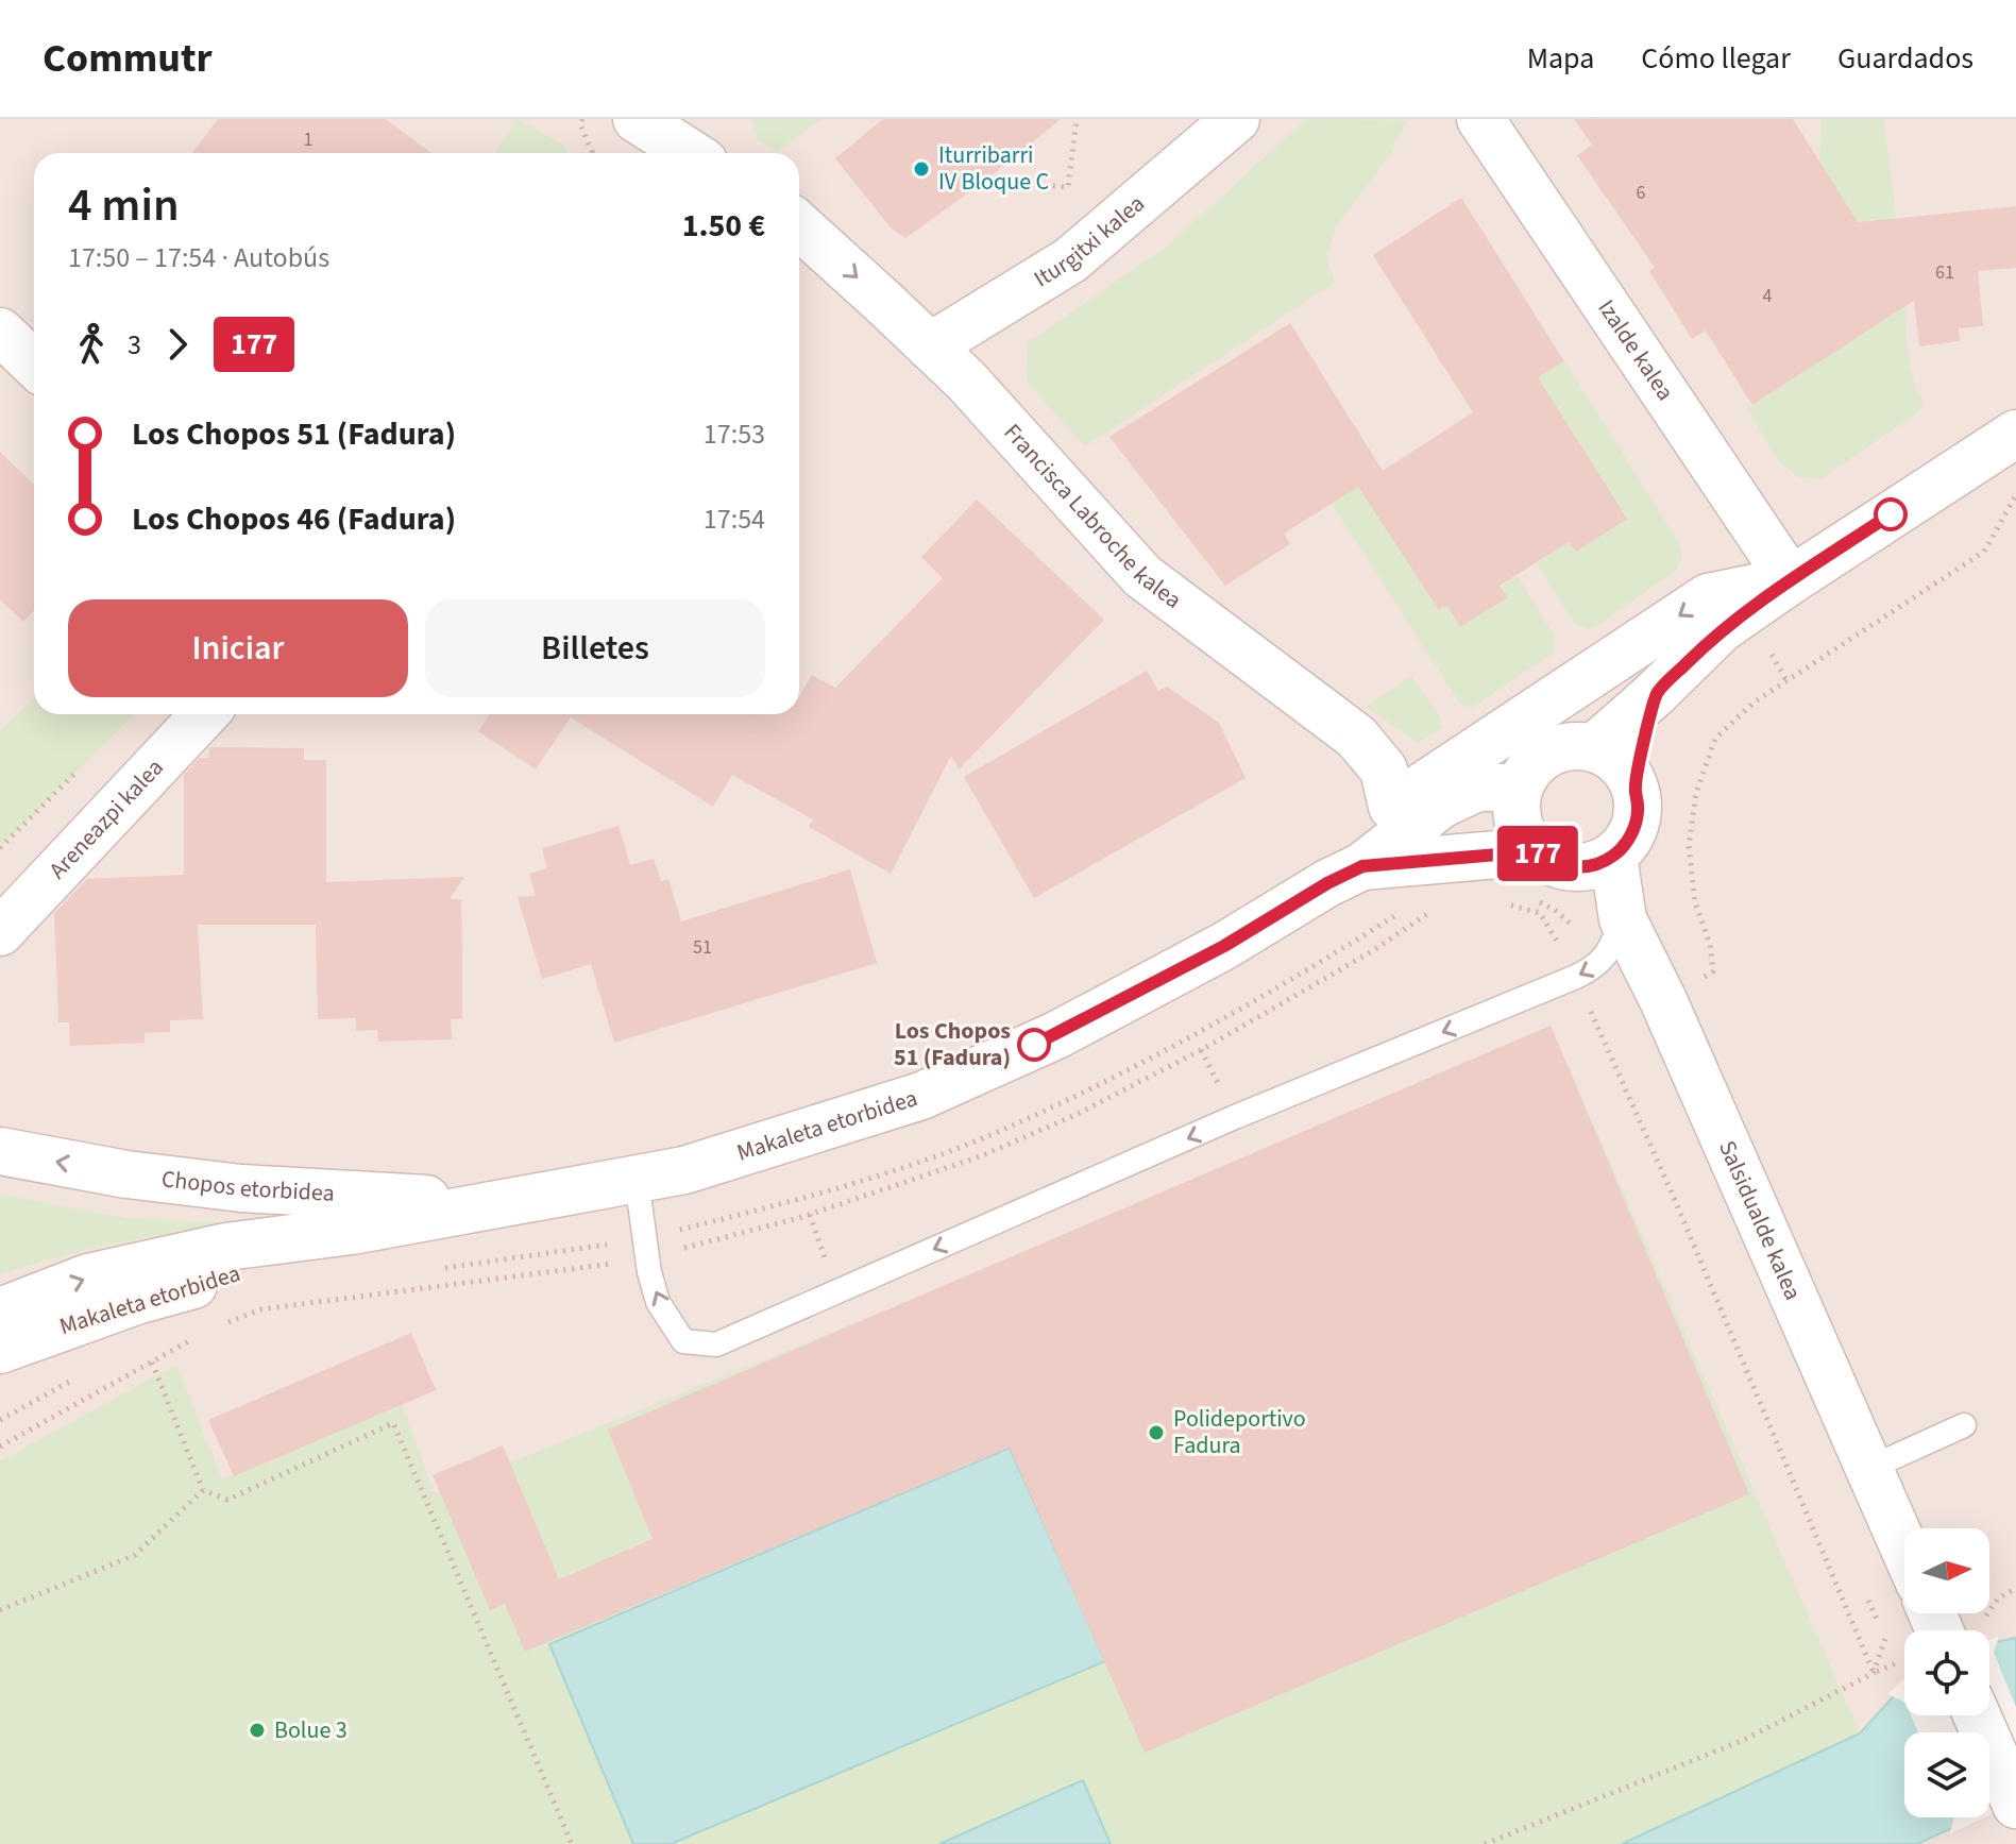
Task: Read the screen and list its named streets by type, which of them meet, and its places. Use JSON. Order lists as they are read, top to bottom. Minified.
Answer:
{"streets":{"street":["Iturgitxi kalea","Izalde kalea","Francisca Labroche kalea","Areneazpi kalea","Makaleta etorbidea","Chopos etorbidea","Salsidualde kalea"]},"crossings":[["Iturgitxi kalea","Francisca Labroche kalea"],["Makaleta etorbidea","Chopos etorbidea"],["Makaleta etorbidea","Salsidualde kalea"]],"one_way":["Chopos etorbidea"],"places":["Iturribarri IV Bloque C","Los Chopos 51 (Fadura)","Polideportivo Fadura","Bolue 3"],"lines":["bus line 177"],"house_numbers":["1","6","61","4","51"],"north":"right","page":{"header":"Commutr","nav":["Mapa","Cómo llegar","Guardados"],"on_map":"177","heading":["4 min","17:50 – 17:54 · Autobús","1.50 €"],"legs":["3","177"],"list":[{"name":"Los Chopos 51 (Fadura)","value":"17:53"},{"name":"Los Chopos 46 (Fadura)","value":"17:54"}],"buttons":["Iniciar","Billetes"]}}
